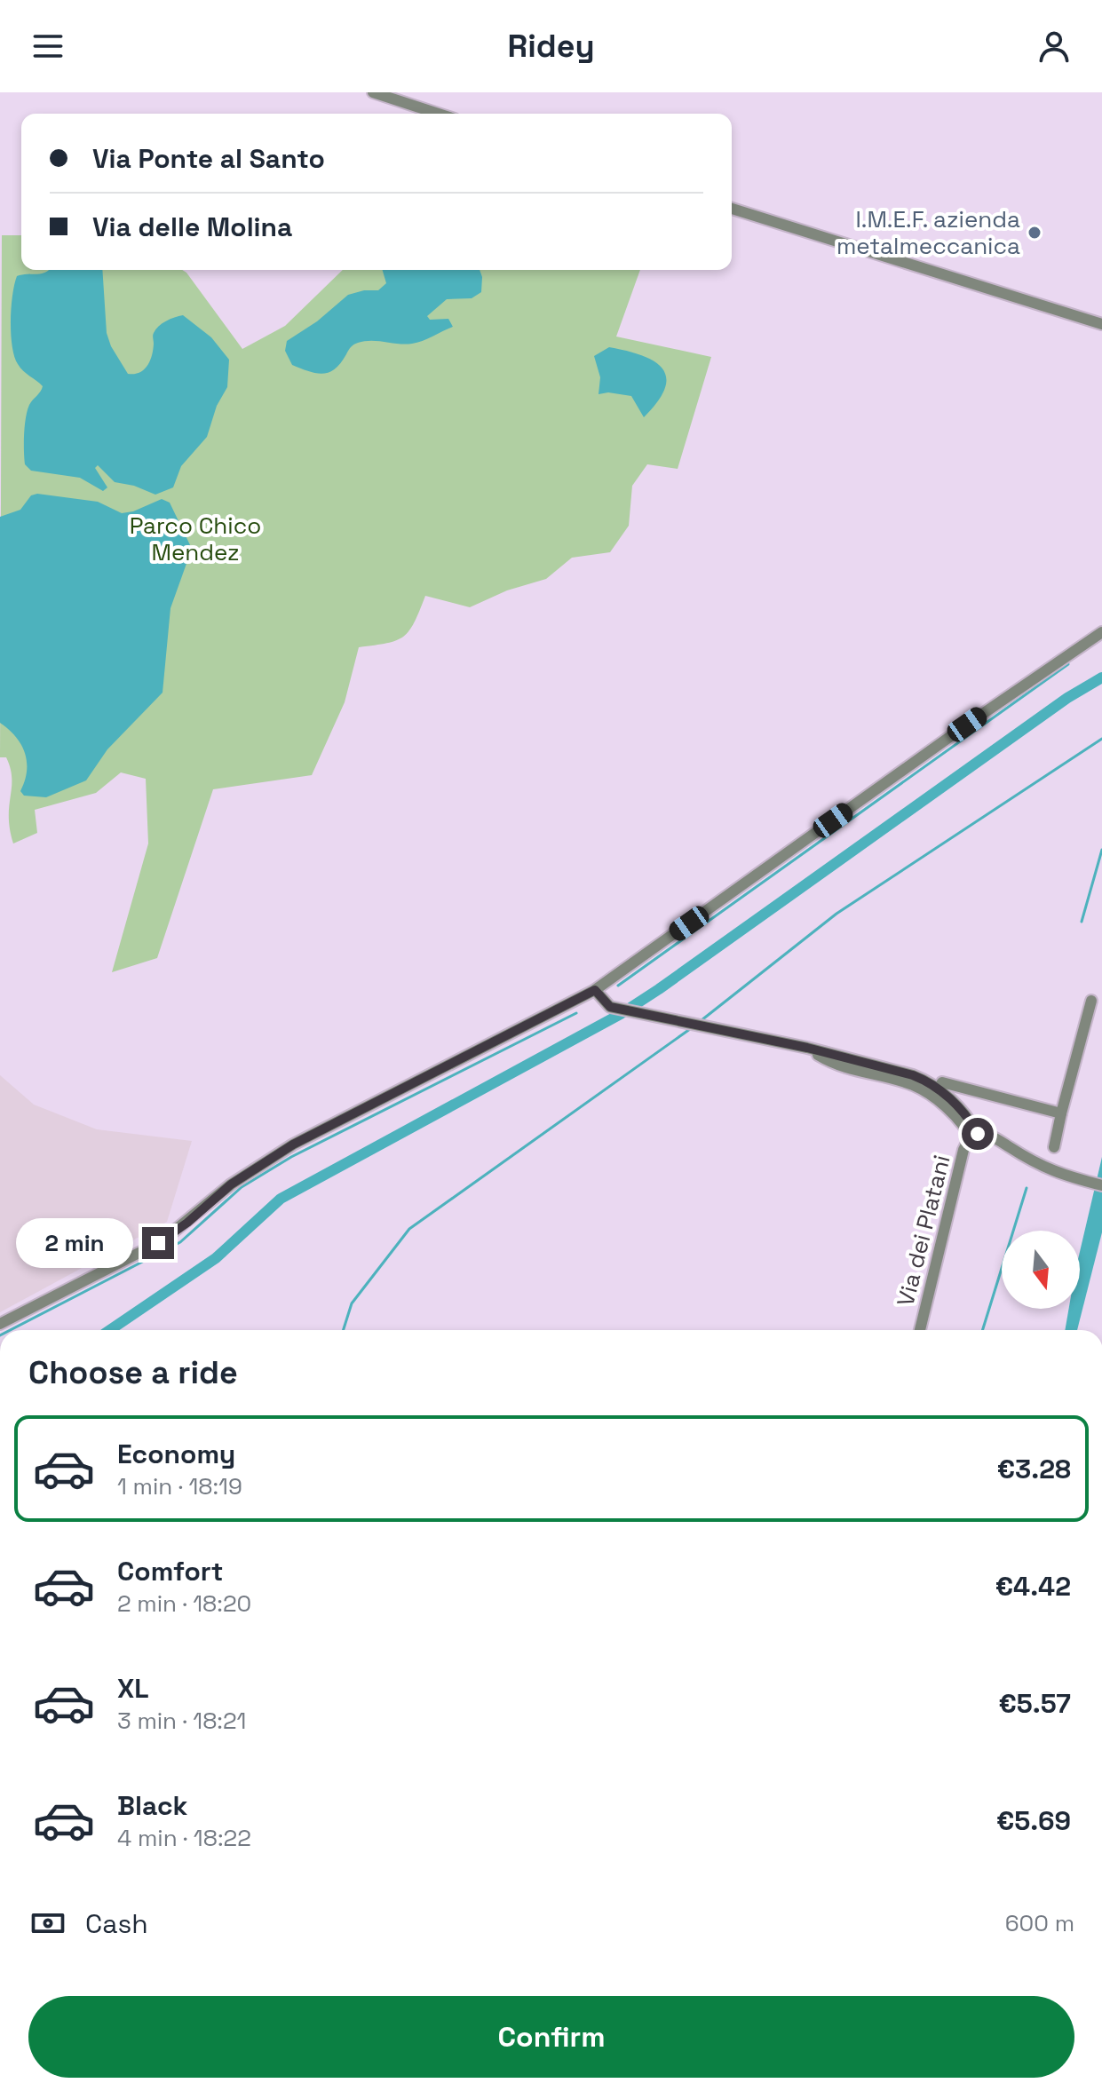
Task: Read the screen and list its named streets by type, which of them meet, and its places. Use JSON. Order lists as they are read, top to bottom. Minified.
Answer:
{"streets":{"street":["Via dei Platani"]},"parks":["Parco Chico Mendez"],"places":["I.M.E.F. azienda metalmeccanica"],"north":"bottom","page":{"header":"Ridey","banner":["Via Ponte al Santo","Via delle Molina"],"bubble":"2 min","heading":"Choose a ride","list":[{"name":"Economy","note":"1 min · 18:19","value":"€3.28"},{"name":"Comfort","note":"2 min · 18:20","value":"€4.42"},{"name":"XL","note":"3 min · 18:21","value":"€5.57"},{"name":"Black","note":"4 min · 18:22","value":"€5.69"}],"pay":["Cash","600 m"],"buttons":"Confirm"}}
